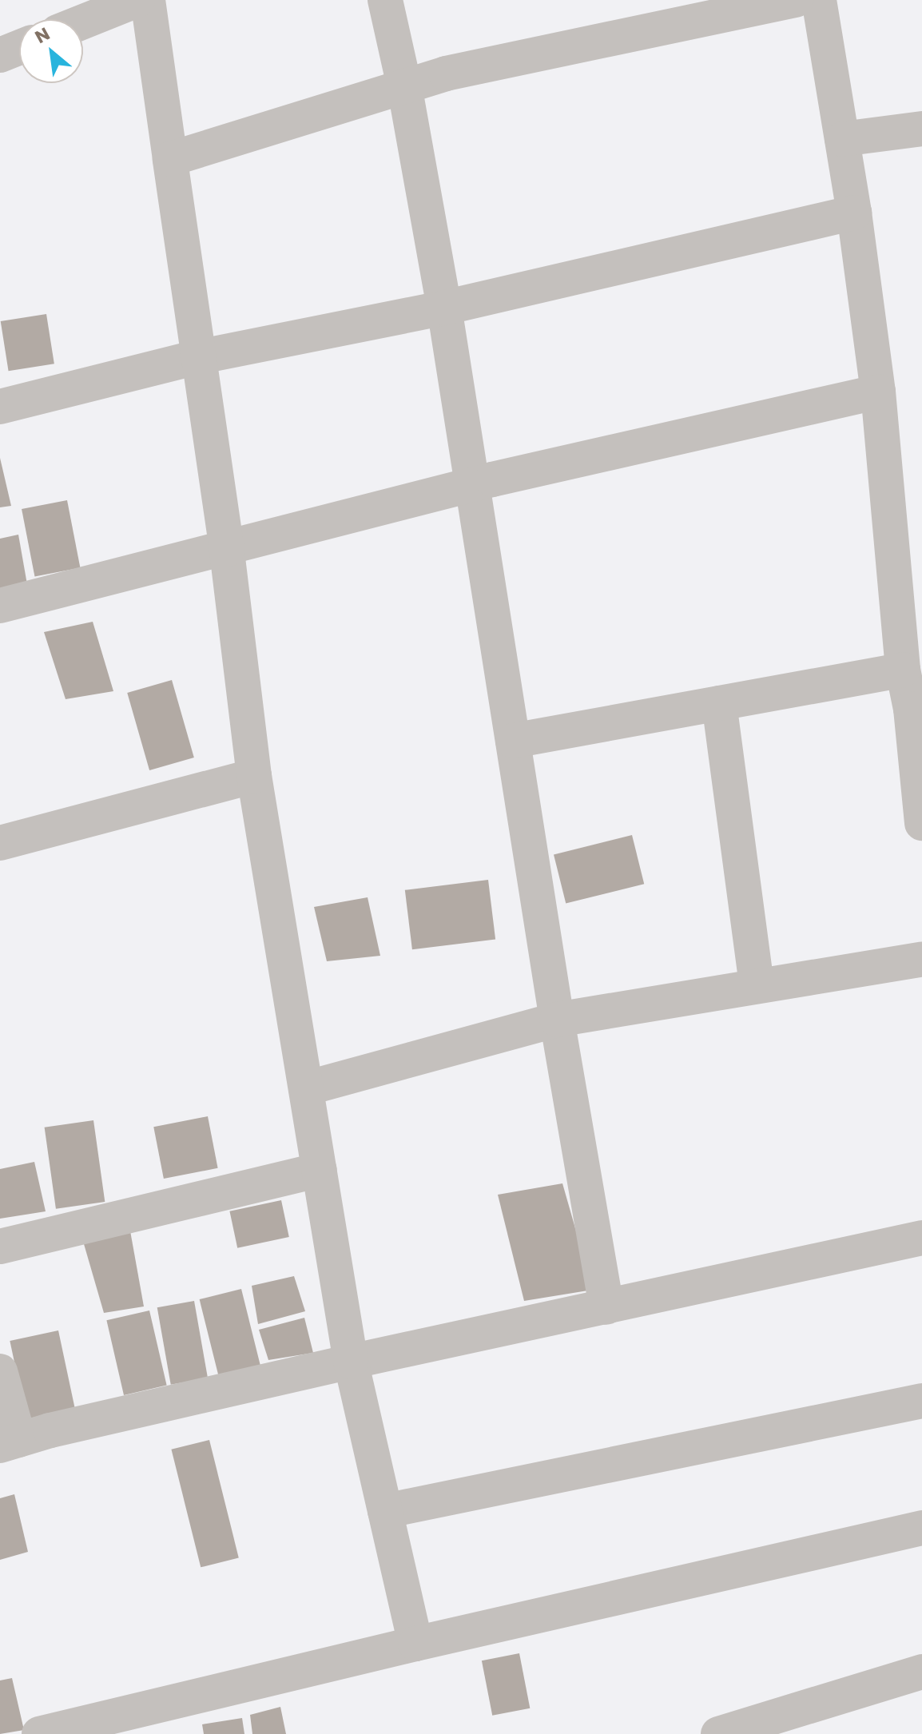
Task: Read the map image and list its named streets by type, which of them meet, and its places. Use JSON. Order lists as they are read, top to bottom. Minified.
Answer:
{"north":"top left"}
